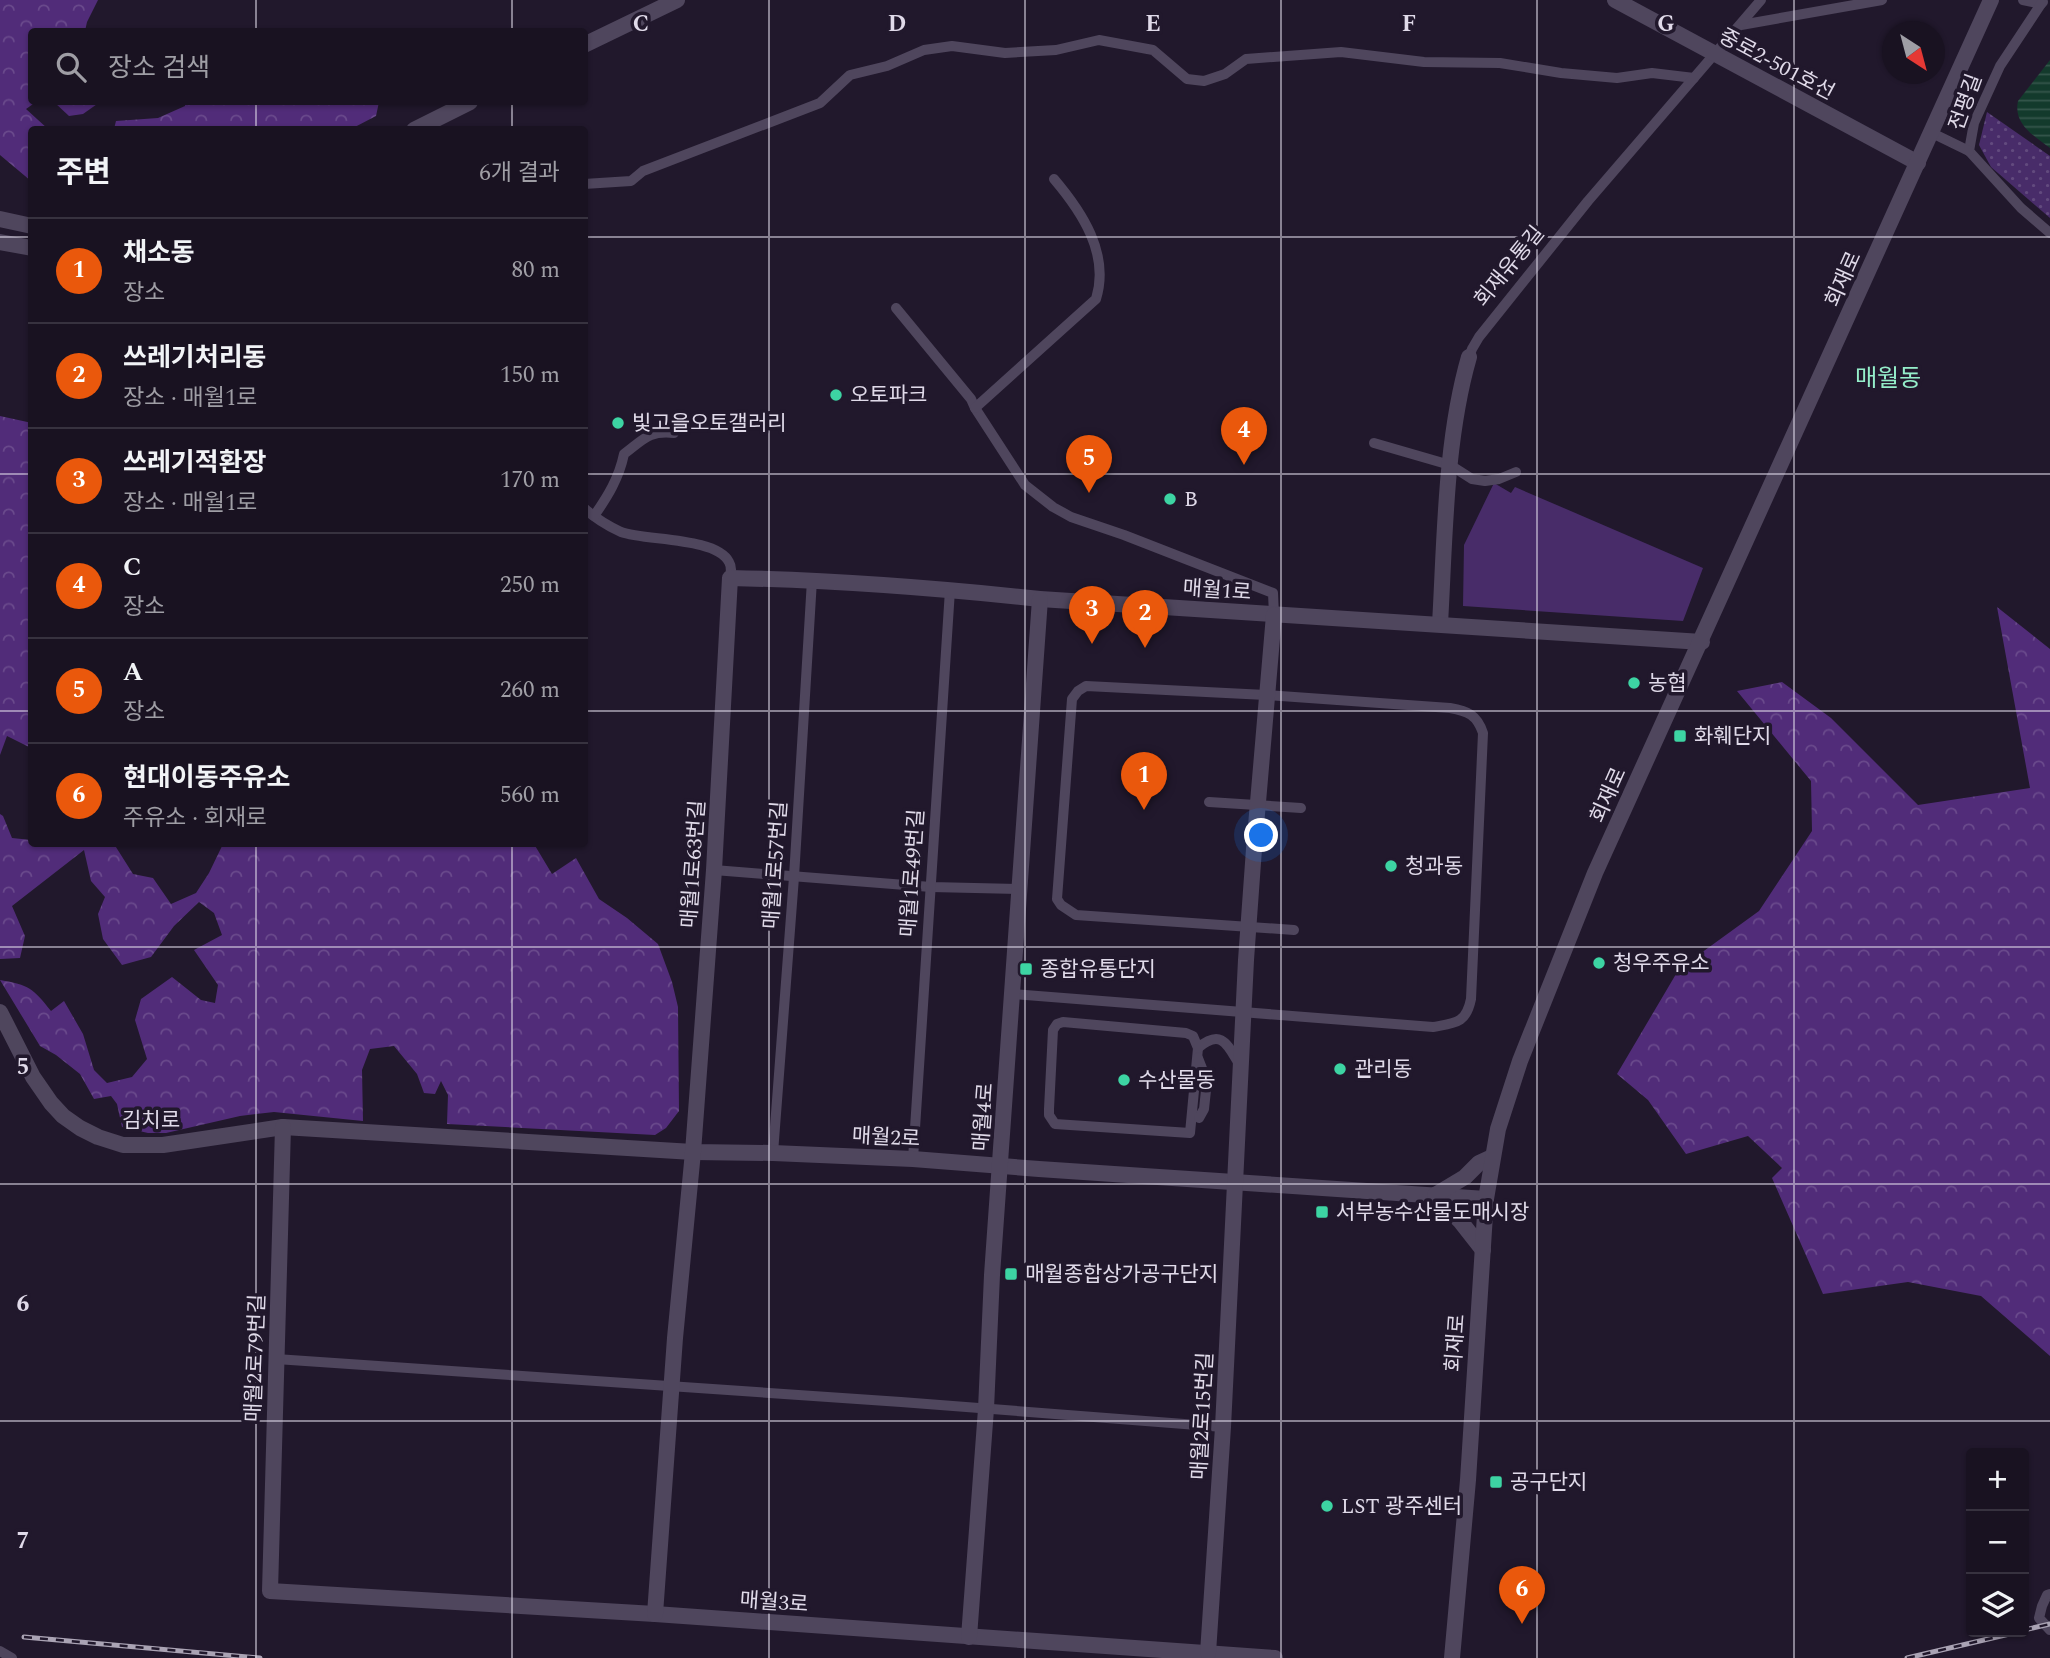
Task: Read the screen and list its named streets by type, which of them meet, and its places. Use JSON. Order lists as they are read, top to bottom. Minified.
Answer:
{"streets":{"street":["중로2-501호선","전평길","회재유통길","회재로","매월1로","매월1로63번길","매월1로57번길","매월1로49번길","매월4로","김치로","매월2로","매월2로79번길","매월2로15번길","매월3로"]},"crossings":[["중로2-501호선","회재유통길"],["중로2-501호선","회재로"],["회재유통길","매월1로"],["회재로","매월1로"],["회재로","매월2로"],["매월1로","매월1로63번길"],["매월1로","매월1로57번길"],["매월1로","매월1로49번길"],["매월1로","매월4로"],["매월1로","매월2로15번길"],["매월1로63번길","매월2로"],["매월1로63번길","매월3로"],["매월1로57번길","매월2로"],["매월1로49번길","매월2로"],["매월4로","매월2로"],["매월4로","매월3로"],["김치로","매월2로"],["김치로","매월2로79번길"],["매월2로","매월2로79번길"],["매월2로","매월2로15번길"],["매월2로79번길","매월3로"],["매월2로15번길","매월3로"]],"districts":["매월동"],"places":{"other":["오토파크","빛고을오토갤러리","B","농협","청과동","청우주유소","관리동","수산물동","LST 광주센터"],"transit":["화훼단지","종합유통단지","서부농수산물도매시장","매월종합상가공구단지","공구단지"]},"north":"bottom right","page":{"search":"장소 검색","heading":["주변","6개 결과"],"list":[{"mark":"1","name":"채소동","note":"장소","value":"80 m"},{"mark":"2","name":"쓰레기처리동","note":"장소 · 매월1로","value":"150 m"},{"mark":"3","name":"쓰레기적환장","note":"장소 · 매월1로","value":"170 m"},{"mark":"4","name":"C","note":"장소","value":"250 m"},{"mark":"5","name":"A","note":"장소","value":"260 m"},{"mark":"6","name":"현대이동주유소","note":"주유소 · 회재로","value":"560 m"}],"pins":["4","5","3","2","1","6"],"map_buttons":["+","−"]},"grid":{"columns":["C","D","E","F","G"],"rows":["5","6","7"]}}
